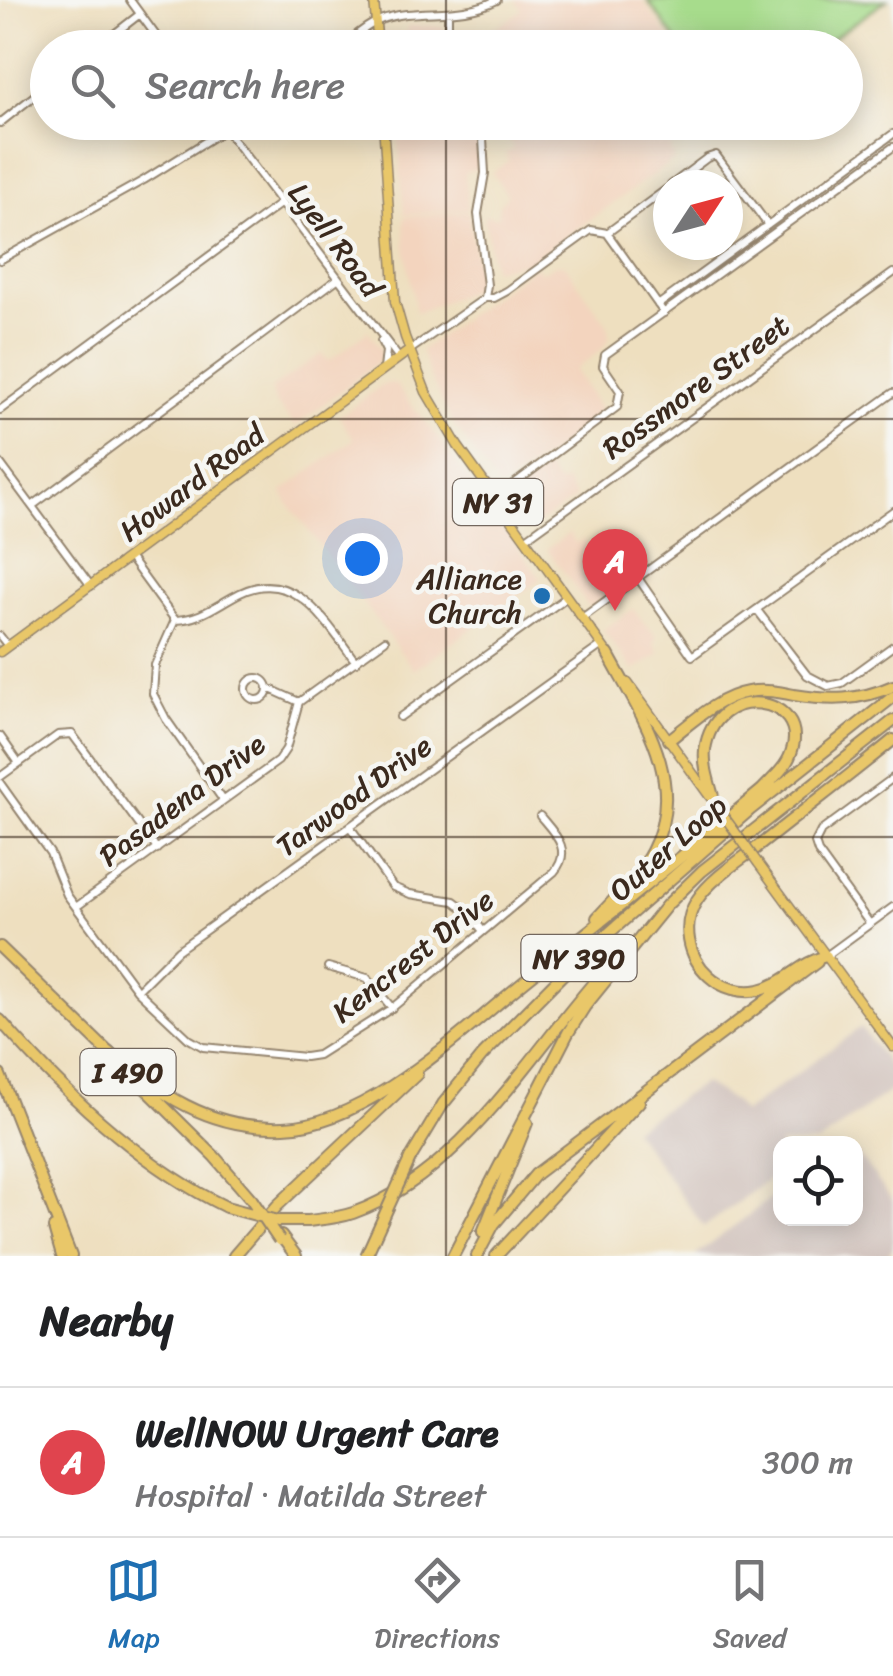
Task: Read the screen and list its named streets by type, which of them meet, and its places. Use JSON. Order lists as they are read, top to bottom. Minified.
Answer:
{"streets":{"highway":["Outer Loop","NY 390","I 490"],"main road":["Howard Road","NY 31"],"street":["Lyell Road","Rossmore Street","Tarwood Drive","Pasadena Drive","Kencrest Drive"]},"crossings":[["Lyell Road","Howard Road"],["Rossmore Street","NY 31"],["Howard Road","NY 31"],["NY 31","Tarwood Drive"],["Tarwood Drive","Kencrest Drive"],["Pasadena Drive","Kencrest Drive"]],"places":["Alliance Church"],"north":"top right","page":{"search":"Search here","pins":"A","heading":"Nearby","list":[{"mark":"A","name":"WellNOW Urgent Care","note":"Hospital · Matilda Street","value":"300 m"}],"nav":["Map","Directions","Saved"]}}
